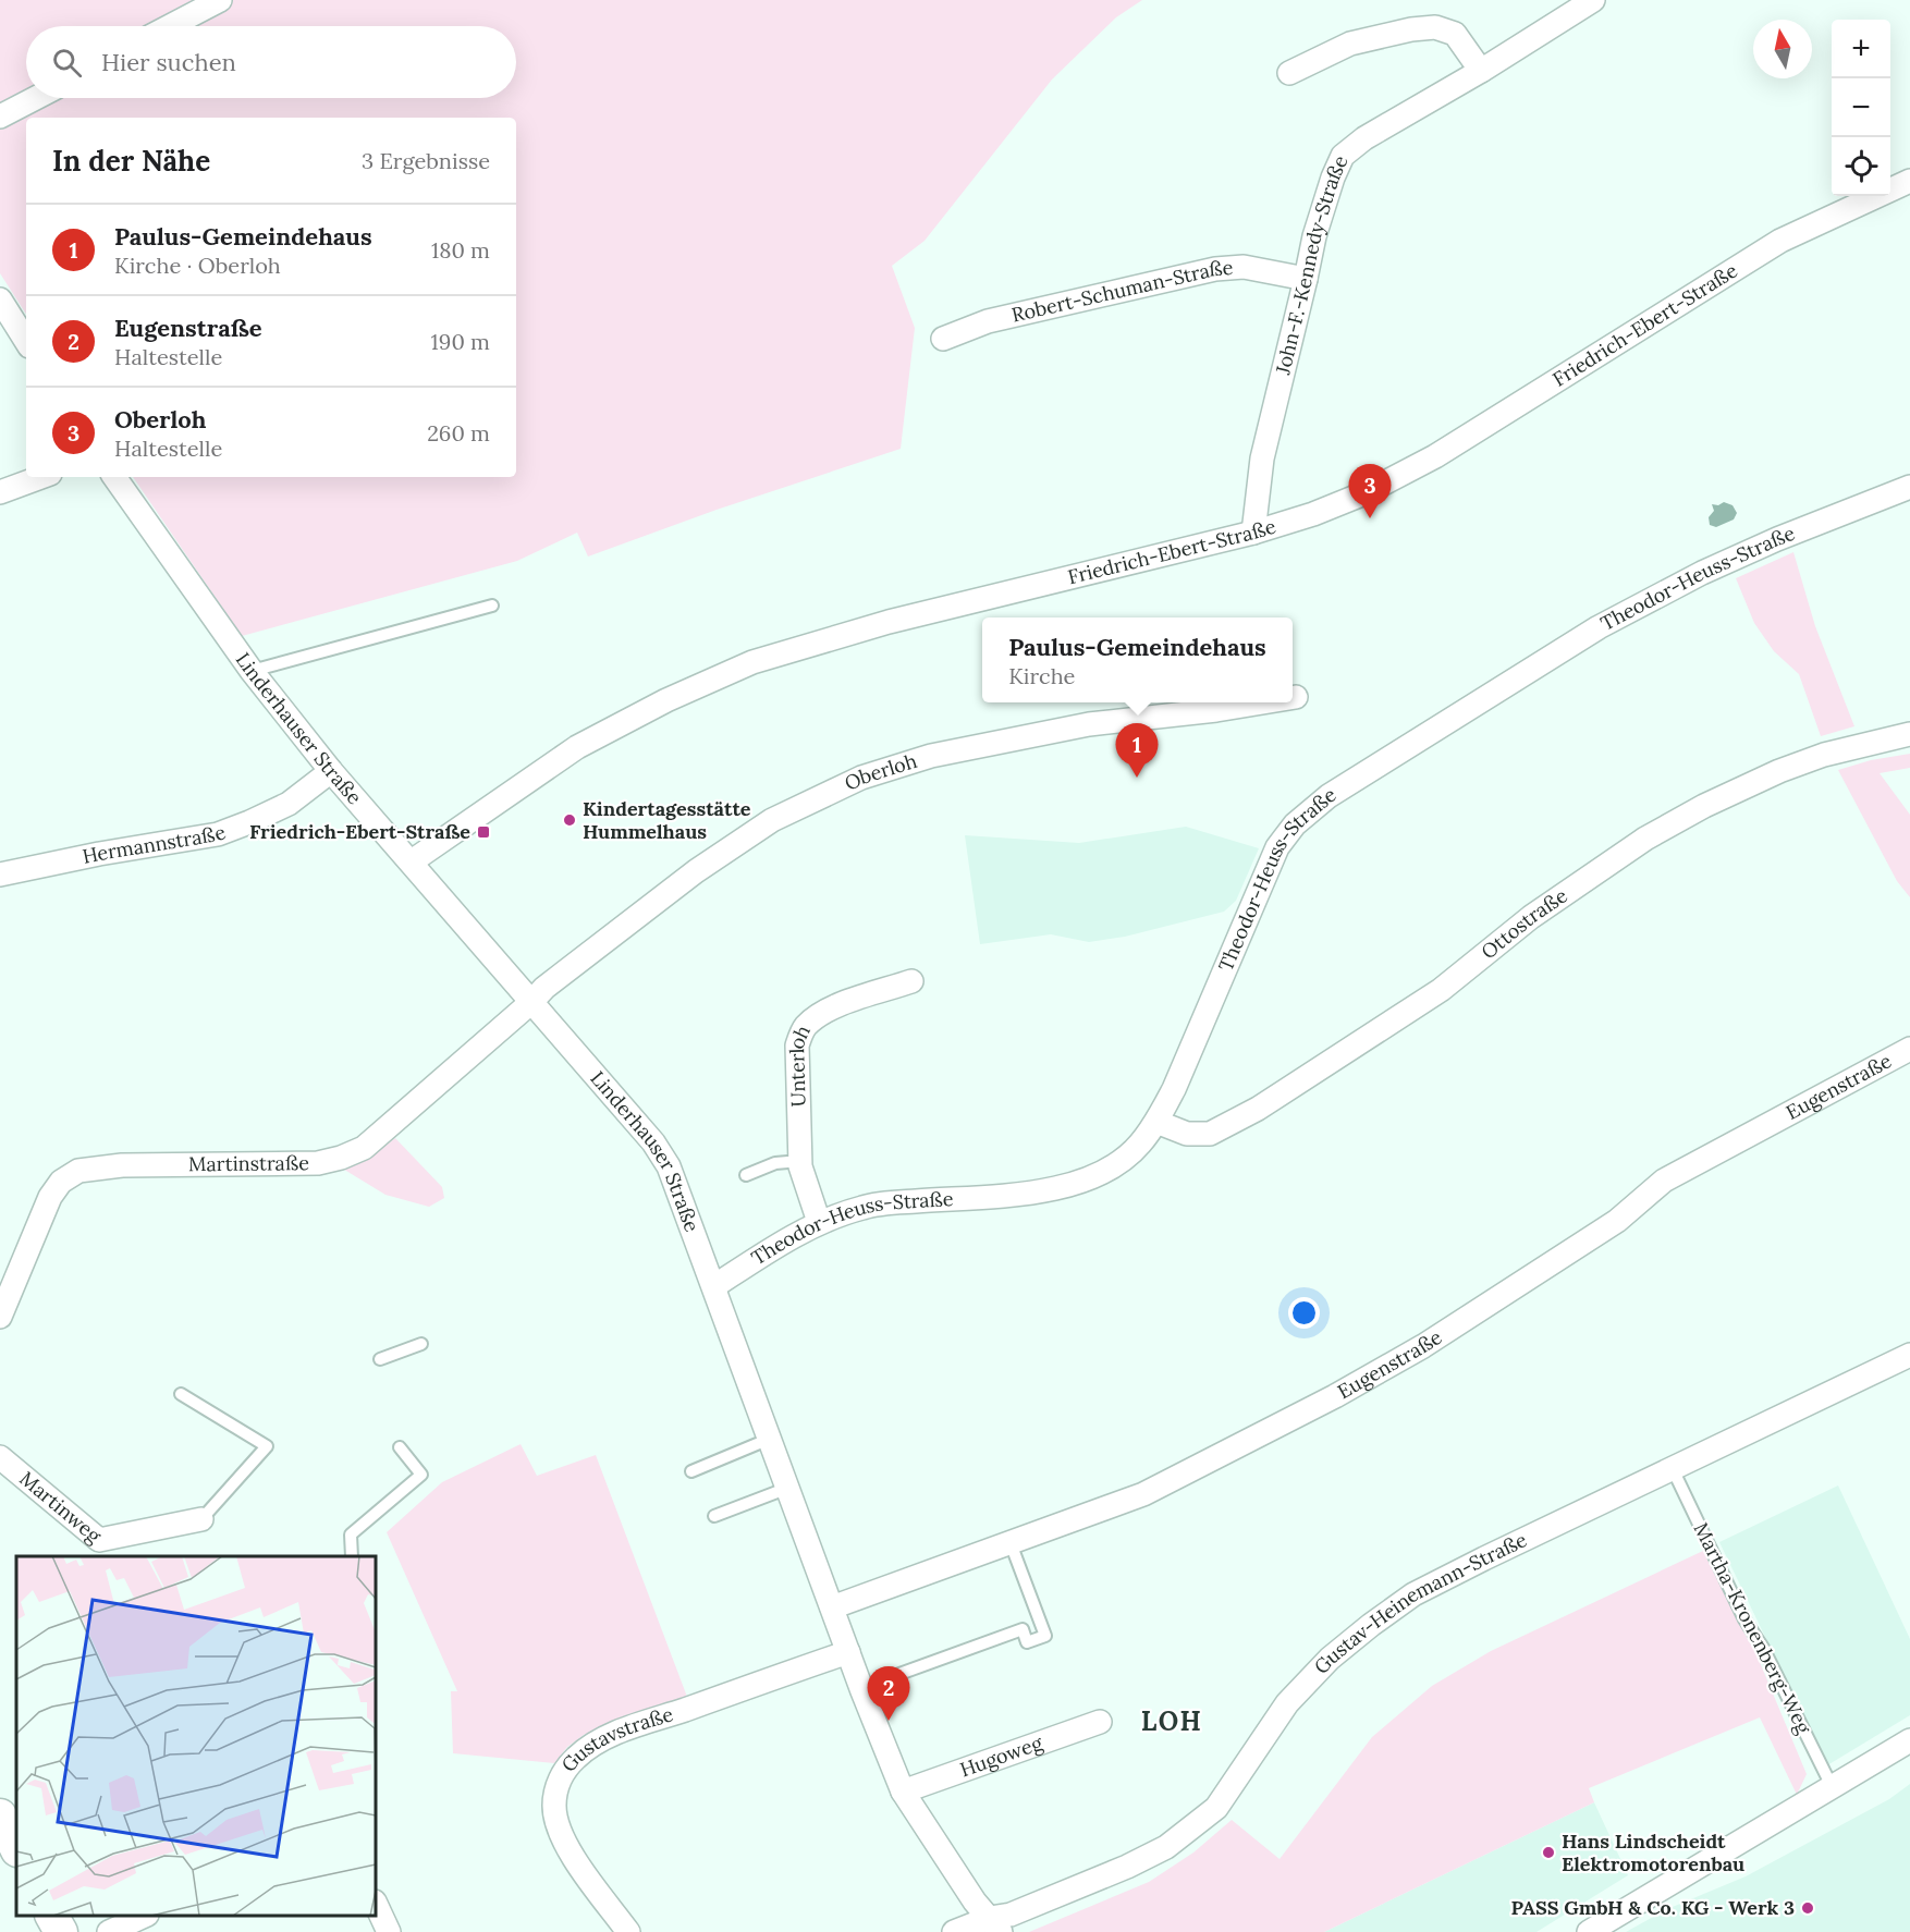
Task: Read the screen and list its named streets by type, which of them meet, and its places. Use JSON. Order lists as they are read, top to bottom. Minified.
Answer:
{"streets":{"street":["John-F.-Kennedy-Straße","Robert-Schuman-Straße","Friedrich-Ebert-Straße","Theodor-Heuss-Straße","Linderhauser Straße","Oberloh","Hermannstraße","Ottostraße","Unterloh","Eugenstraße","Martinstraße","Martinweg","Gustav-Heinemann-Straße","Gustavstraße","Hugoweg"],"lane":["Martha-Kronenberg-Weg"]},"crossings":[["John-F.-Kennedy-Straße","Robert-Schuman-Straße"],["John-F.-Kennedy-Straße","Friedrich-Ebert-Straße"],["Friedrich-Ebert-Straße","Linderhauser Straße"],["Theodor-Heuss-Straße","Linderhauser Straße"],["Theodor-Heuss-Straße","Ottostraße"],["Theodor-Heuss-Straße","Unterloh"],["Linderhauser Straße","Oberloh"],["Linderhauser Straße","Hermannstraße"],["Linderhauser Straße","Eugenstraße"],["Linderhauser Straße","Martinstraße"],["Linderhauser Straße","Gustav-Heinemann-Straße"],["Linderhauser Straße","Gustavstraße"],["Linderhauser Straße","Hugoweg"],["Oberloh","Martinstraße"],["Gustav-Heinemann-Straße","Martha-Kronenberg-Weg"]],"districts":["LOH"],"places":{"other":["Kindertagesstätte Hummelhaus","Hans Lindscheidt Elektromotorenbau","PASS GmbH & Co. KG - Werk 3"],"transit":["Friedrich-Ebert-Straße"]},"north":"top","page":{"map_buttons":["+","−"],"search":"Hier suchen","heading":["In der Nähe","3 Ergebnisse"],"list":[{"mark":"1","name":"Paulus-Gemeindehaus","note":"Kirche · Oberloh","value":"180 m"},{"mark":"2","name":"Eugenstraße","note":"Haltestelle","value":"190 m"},{"mark":"3","name":"Oberloh","note":"Haltestelle","value":"260 m"}],"pins":["3","1","2"],"popup":["Paulus-Gemeindehaus","Kirche"]}}
